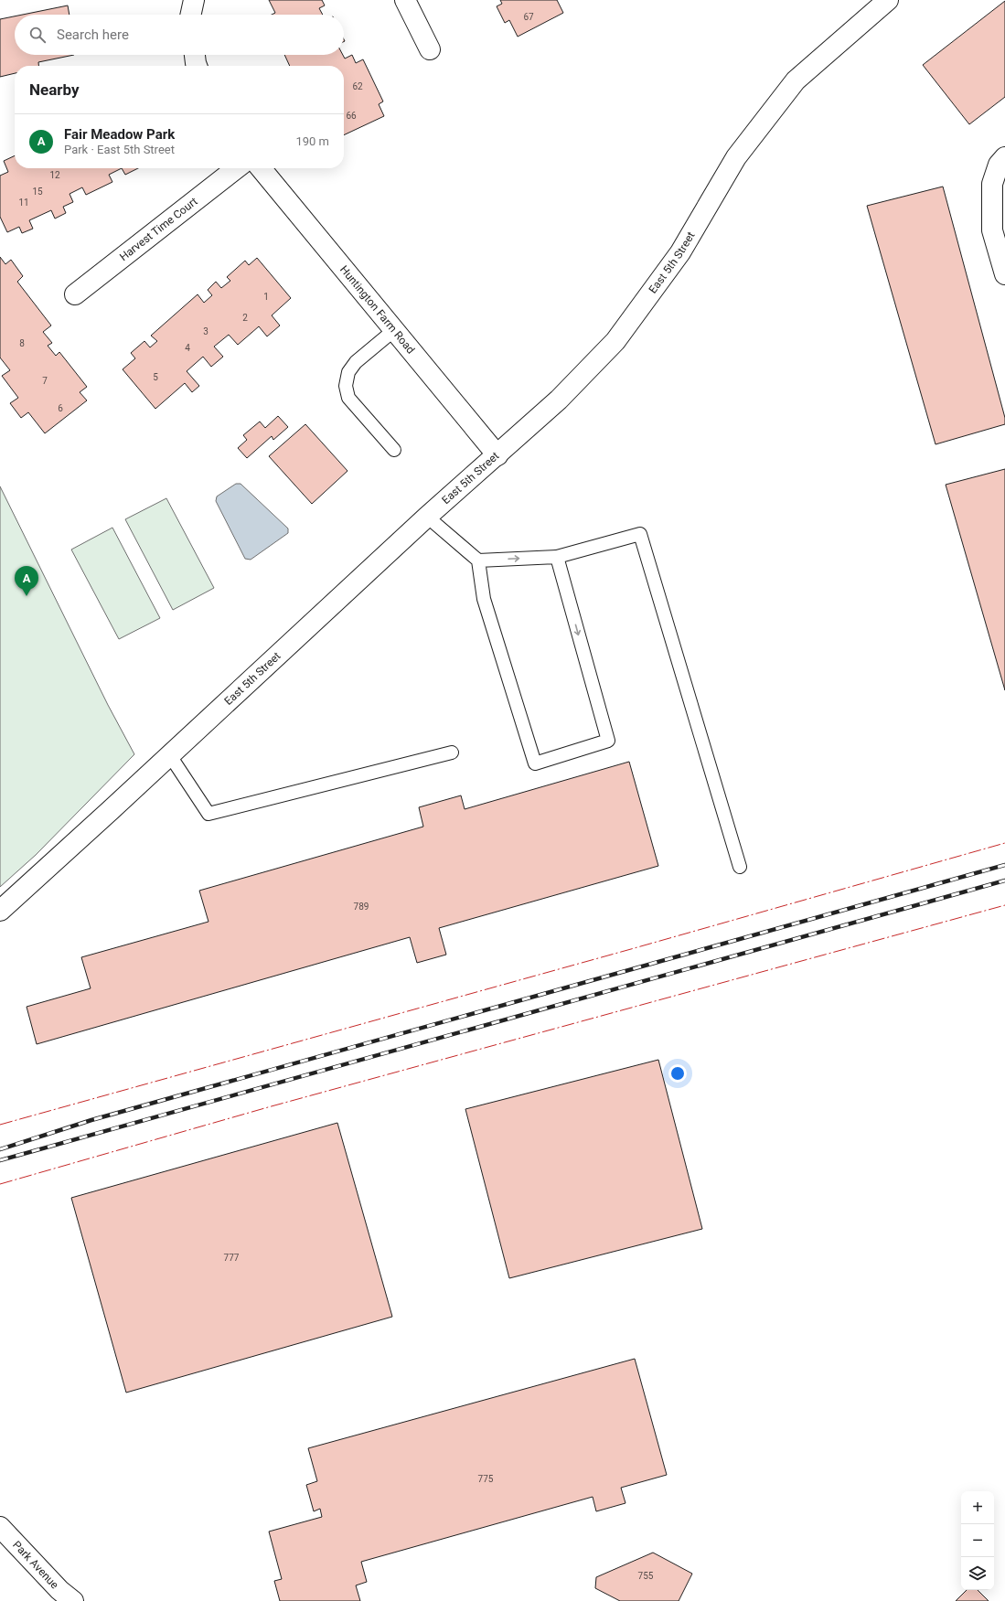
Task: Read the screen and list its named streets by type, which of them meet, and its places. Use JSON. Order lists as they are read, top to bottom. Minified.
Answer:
{"streets":{"street":["Harvest Time Court","East 5th Street","Huntington Farm Road","Park Avenue"]},"crossings":[["East 5th Street","Huntington Farm Road"]],"house_numbers":["67","62","66","12","15","11","1","2","3","8","4","5","7","6","789","777","775","755"],"page":{"search":"Search here","heading":"Nearby","list":[{"mark":"A","name":"Fair Meadow Park","note":"Park · East 5th Street","value":"190 m"}],"pins":"A","map_buttons":["+","−"]}}
